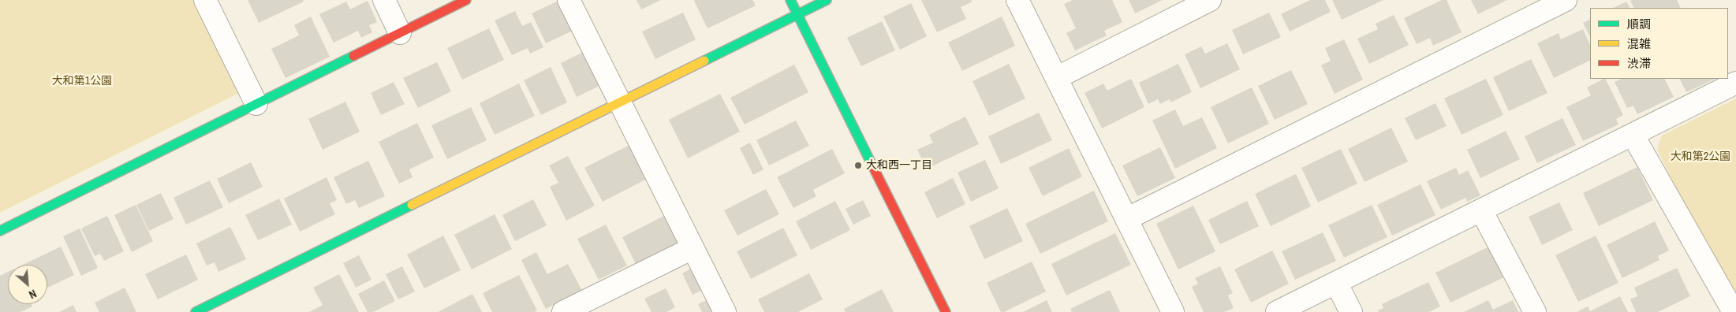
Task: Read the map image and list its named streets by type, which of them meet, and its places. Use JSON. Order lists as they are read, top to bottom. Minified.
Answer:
{"parks":["大和第1公園","大和第2公園"],"places":["大和西一丁目"],"legend":["順調","混雑","渋滞"],"north":"bottom right"}
